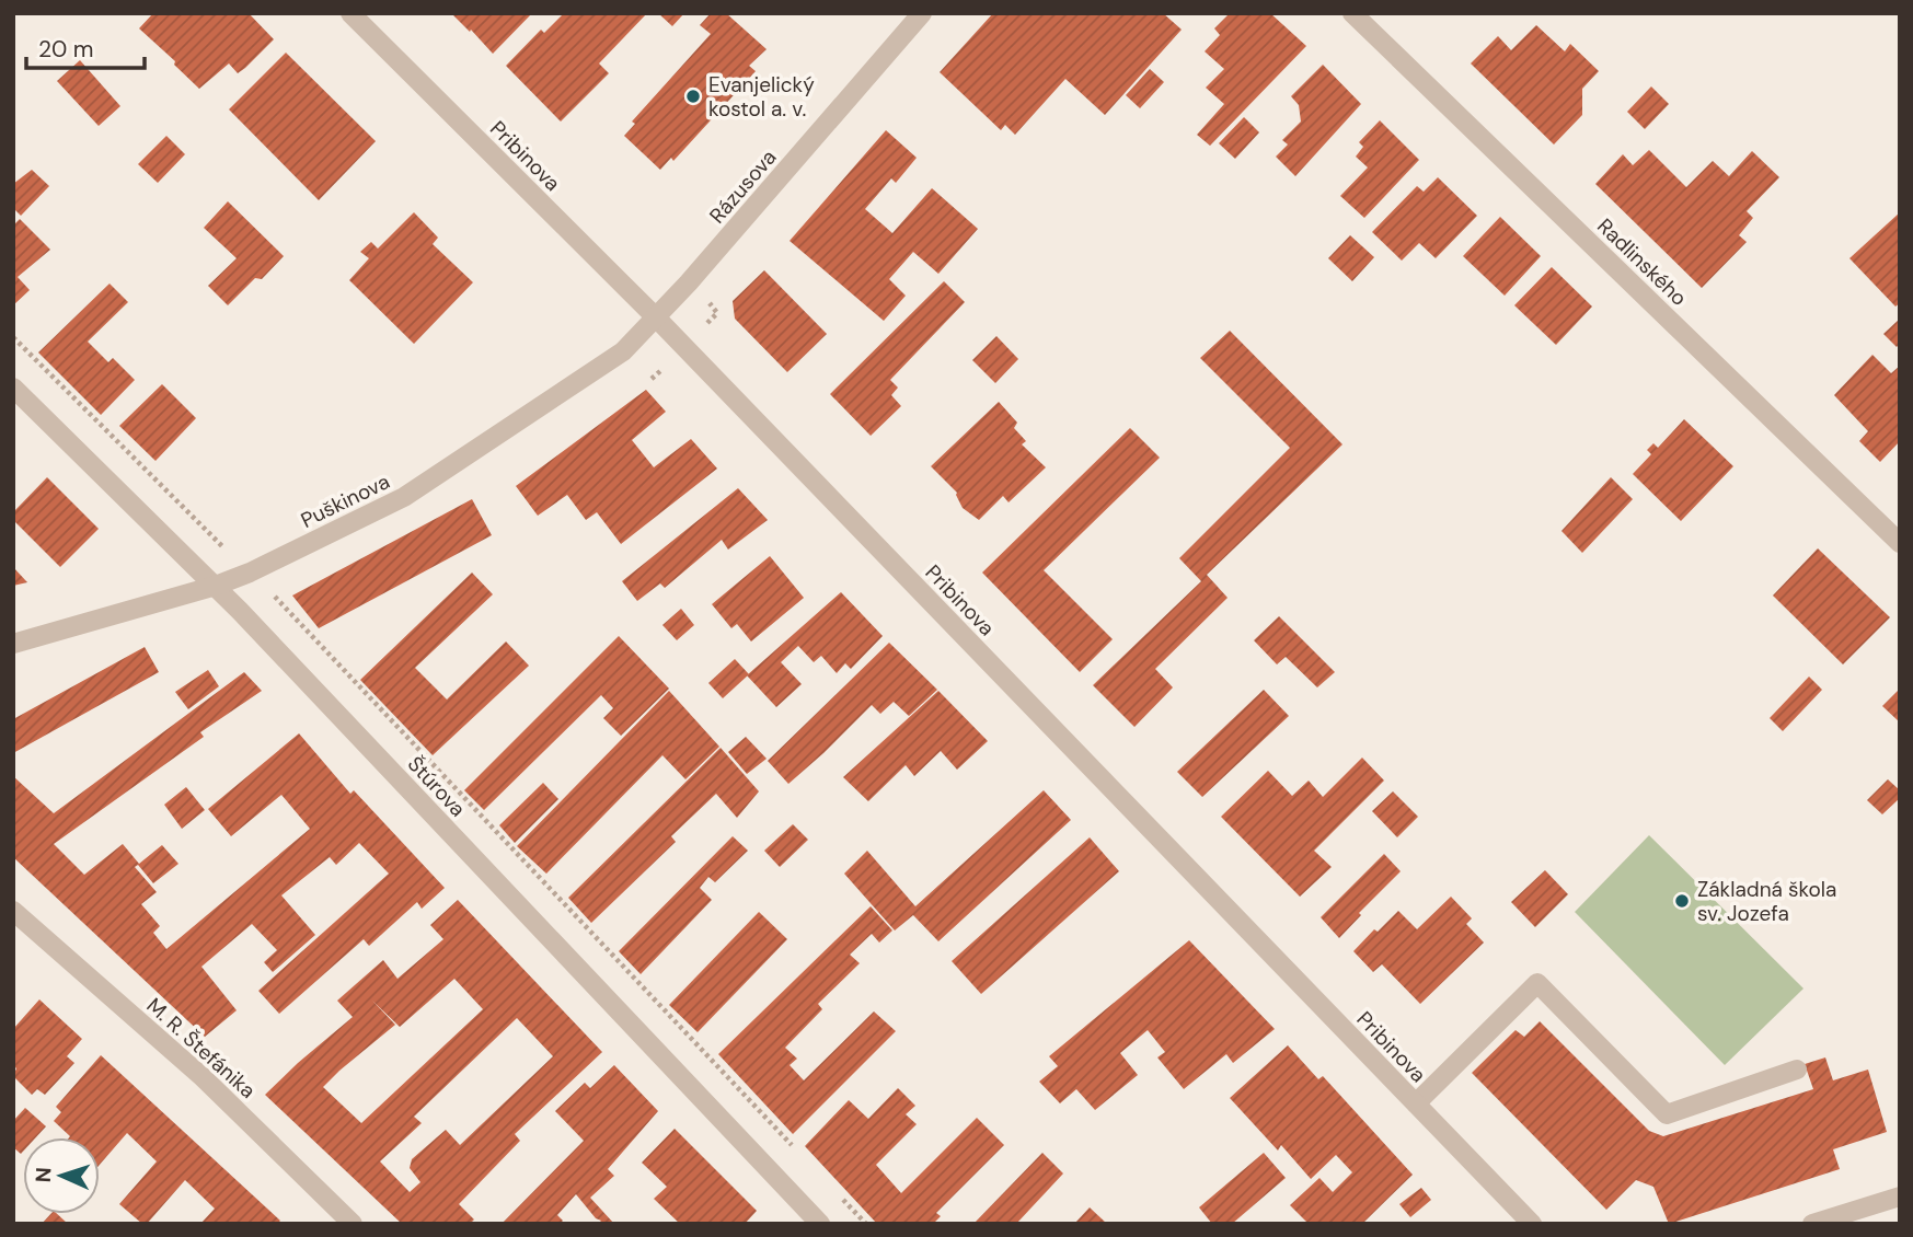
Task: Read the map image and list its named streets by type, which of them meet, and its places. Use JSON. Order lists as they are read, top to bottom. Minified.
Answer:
{"streets":{"street":["Pribinova","Rázusova","Radlinského","Puškinova","Štúrova","M. R. Štefánika"]},"crossings":[["Pribinova","Rázusova"],["Pribinova","Puškinova"],["Rázusova","Puškinova"],["Puškinova","Štúrova"]],"places":["Evanjelický kostol a. v.","Základná škola sv. Jozefa"],"scale_bar":"20 m","north":"left"}
